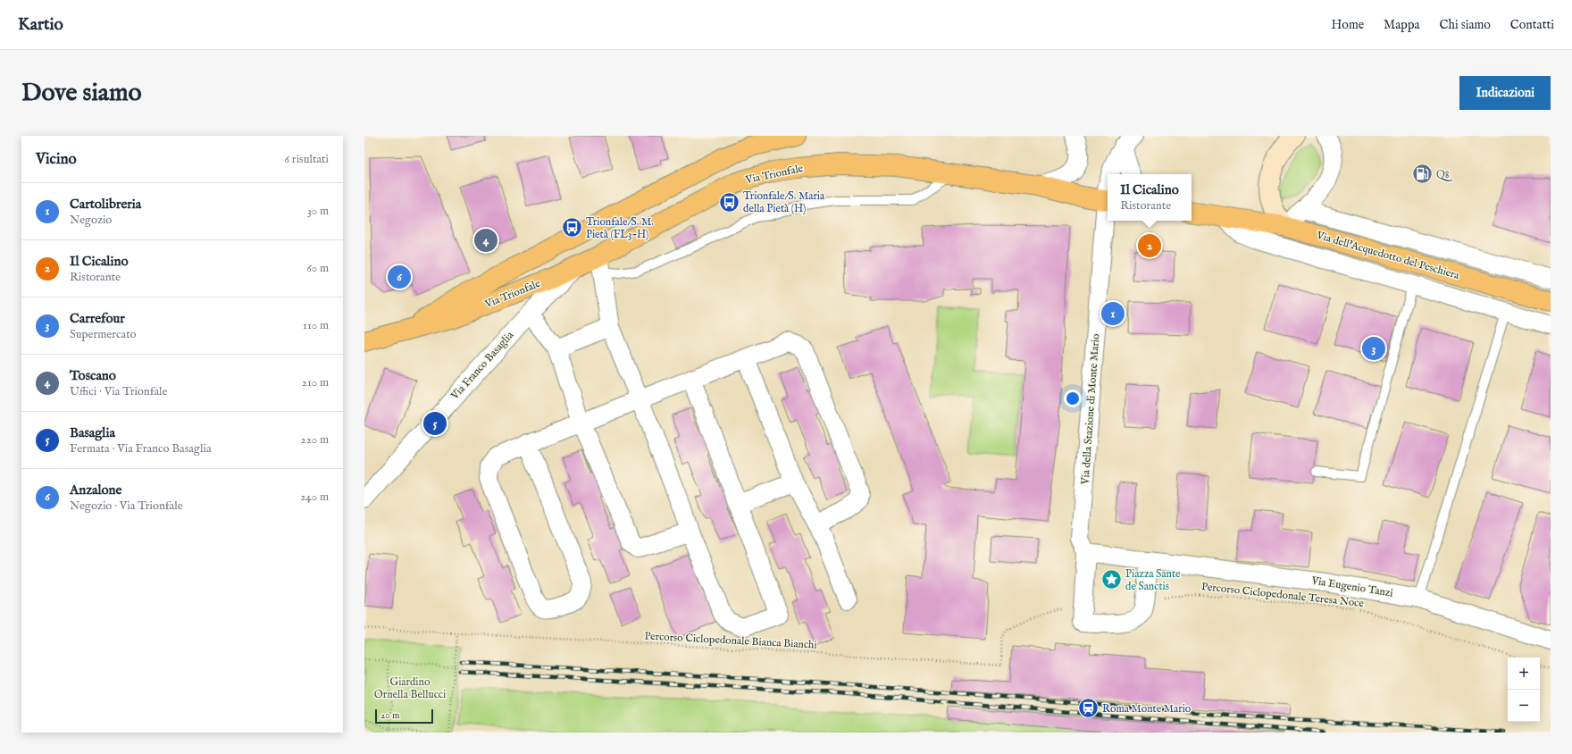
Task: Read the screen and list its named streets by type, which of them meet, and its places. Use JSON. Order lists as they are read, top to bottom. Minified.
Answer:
{"streets":{"main road":["Via Trionfale","Via dell'Acquedotto del Peschiera"],"street":["Via Franco Basaglia","Via della Stazione di Monte Mario","Via Eugenio Tanzi"],"path":["Percorso Ciclopedonale Teresa Noce","Percorso Ciclopedonale Bianca Bianchi"]},"crossings":[["Via Trionfale","Via Franco Basaglia"]],"parks":["Giardino Ornella Bellucci"],"places":{"fuel station":["Q8"],"bus stop":["Trionfale/S. Maria della Pietà (H)","Trionfale/S. M. Pietà (FL3-H)"],"place":["Piazza Sante de Sanctis"],"station":["Roma Monte Mario"]},"scale_bar":"20 m","page":{"header":"Kartio","nav":["Home","Mappa","Chi siamo","Contatti"],"buttons":"Indicazioni","title":"Dove siamo","heading":["Vicino","6 risultati"],"popup":["Il Cicalino","Ristorante"],"list":[{"mark":"1","name":"Cartolibreria","note":"Negozio","value":"30 m"},{"mark":"2","name":"Il Cicalino","note":"Ristorante","value":"60 m"},{"mark":"3","name":"Carrefour","note":"Supermercato","value":"110 m"},{"mark":"4","name":"Toscano","note":"Uffici · Via Trionfale","value":"210 m"},{"mark":"5","name":"Basaglia","note":"Fermata · Via Franco Basaglia","value":"220 m"},{"mark":"6","name":"Anzalone","note":"Negozio · Via Trionfale","value":"240 m"}],"pins":["4","2","6","1","3","5"],"map_buttons":["+","−"],"scale":"20 m"}}
